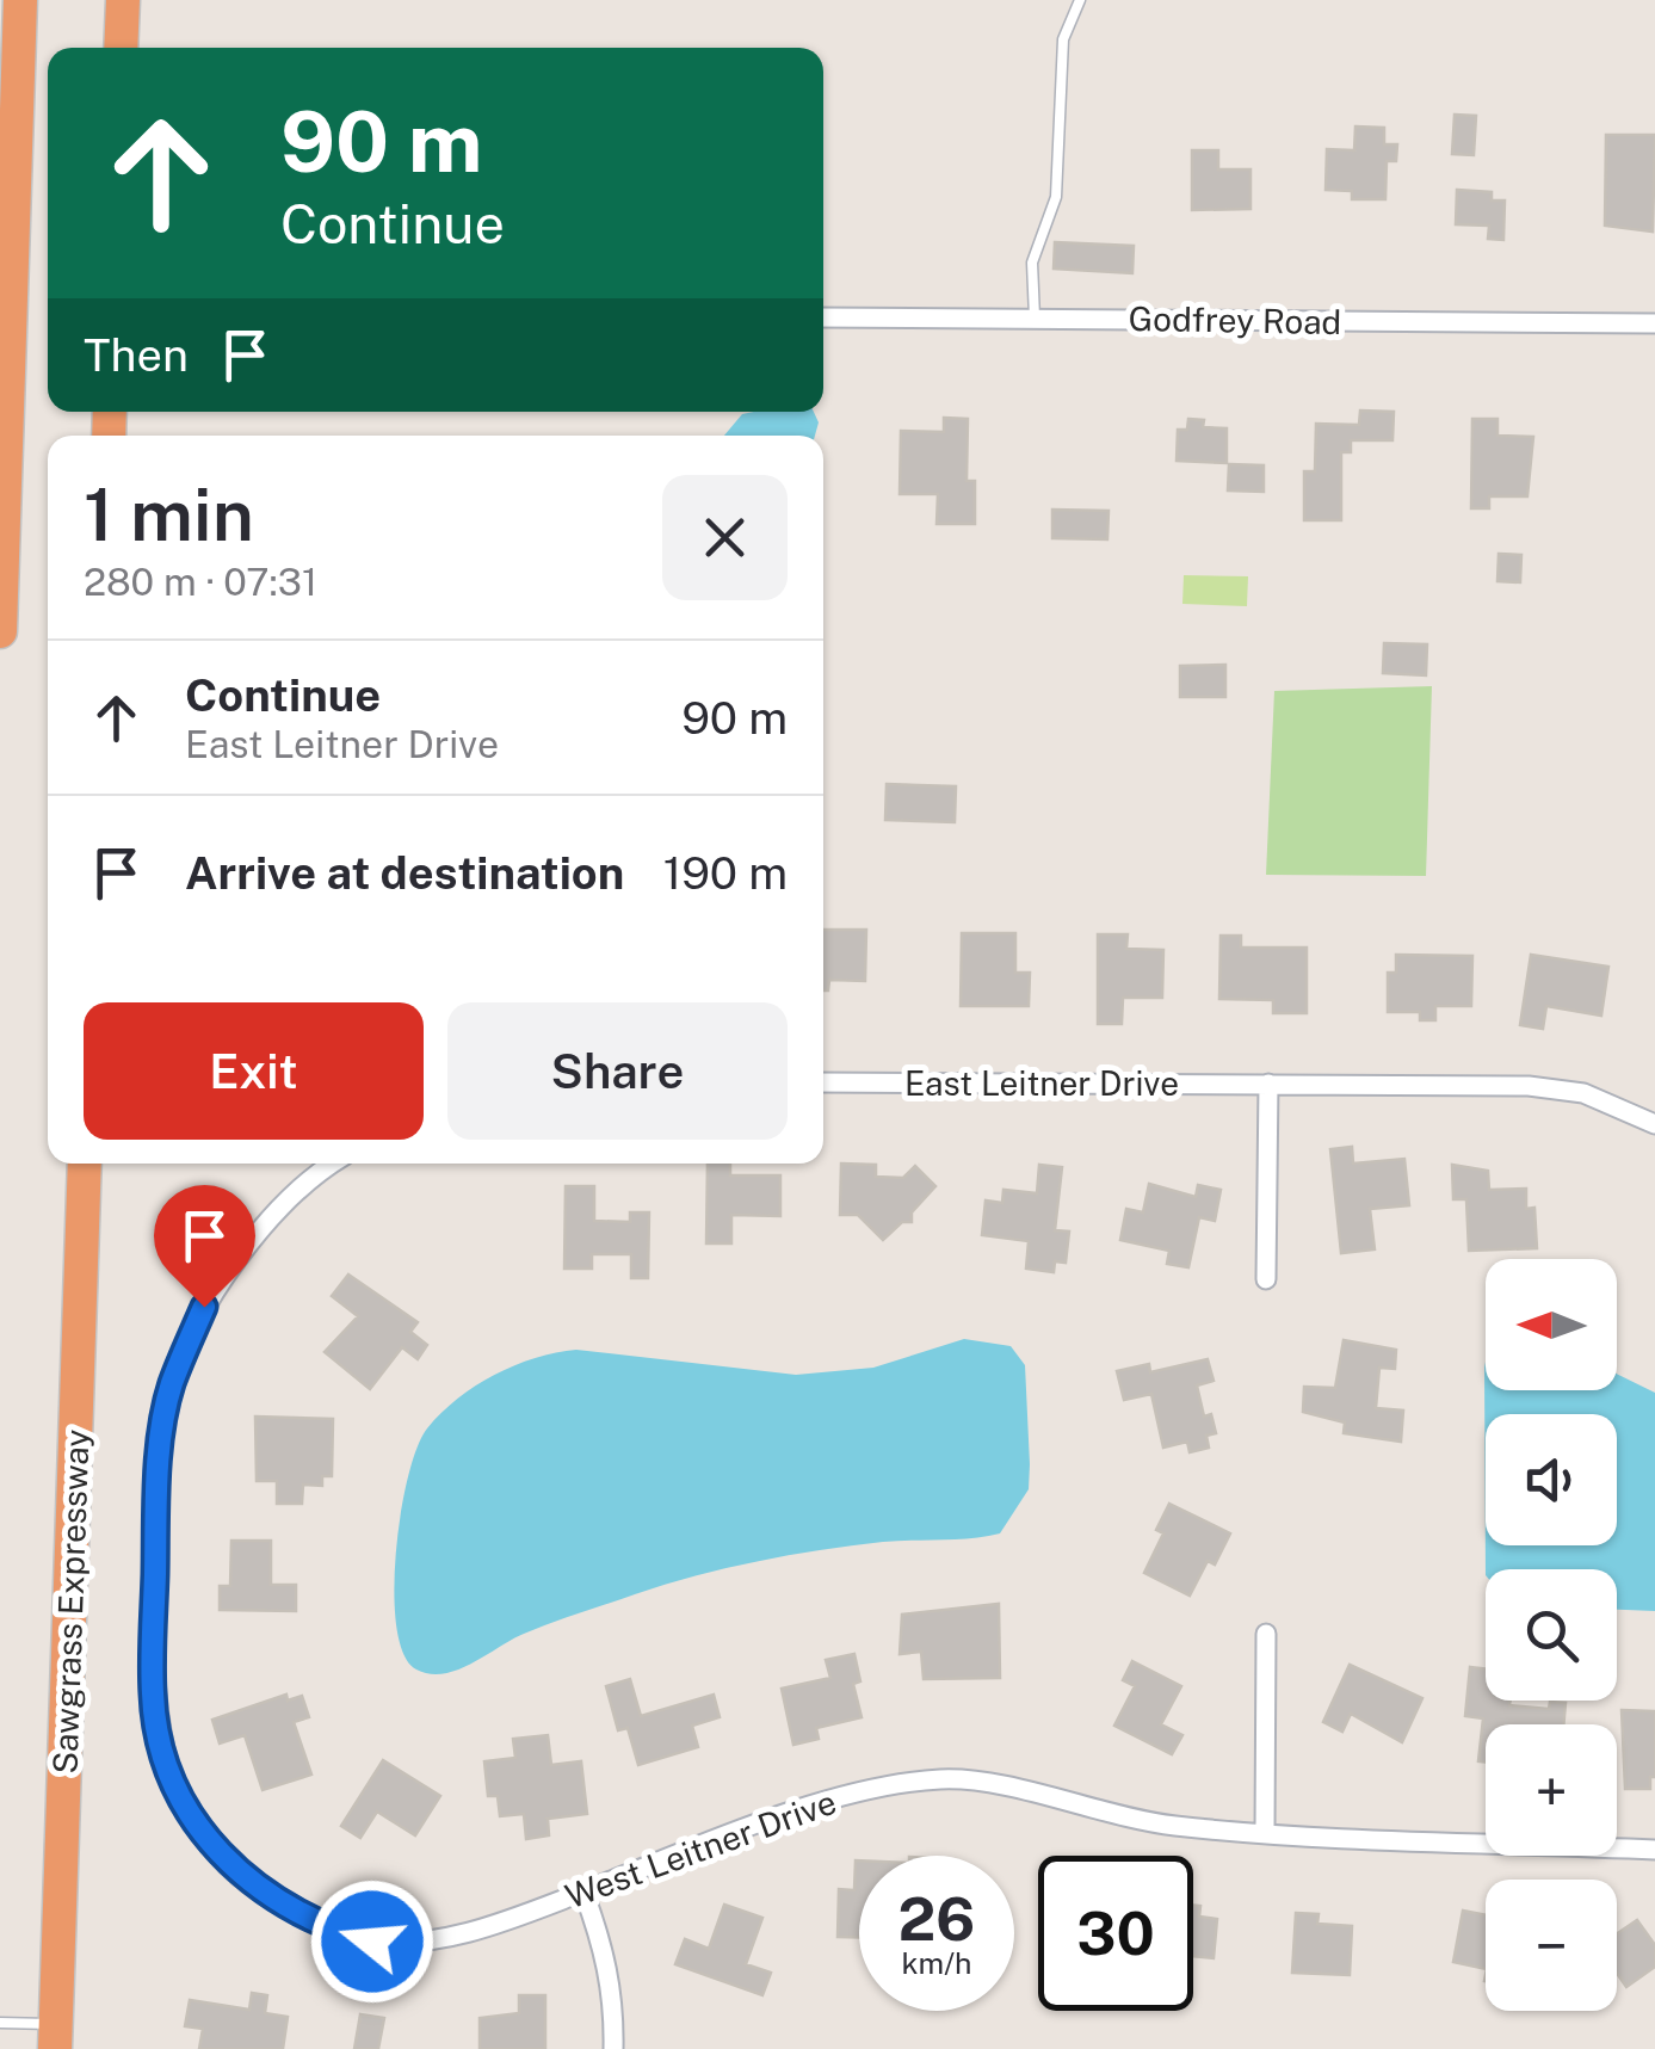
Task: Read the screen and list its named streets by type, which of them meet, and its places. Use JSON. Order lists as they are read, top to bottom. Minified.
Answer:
{"streets":{"highway":["Sawgrass Expressway"],"street":["Godfrey Road","East Leitner Drive","West Leitner Drive"]},"north":"left","page":{"turn":["90 m","Continue"],"then":"Then","heading":["1 min","280 m · 07:31"],"list":[{"name":"Continue","note":"East Leitner Drive","value":"90 m"},{"name":"Arrive at destination","value":"190 m"}],"buttons":["Exit","Share"],"map_buttons":["+","−"],"speed":"26 km/h","limit":"30"}}
